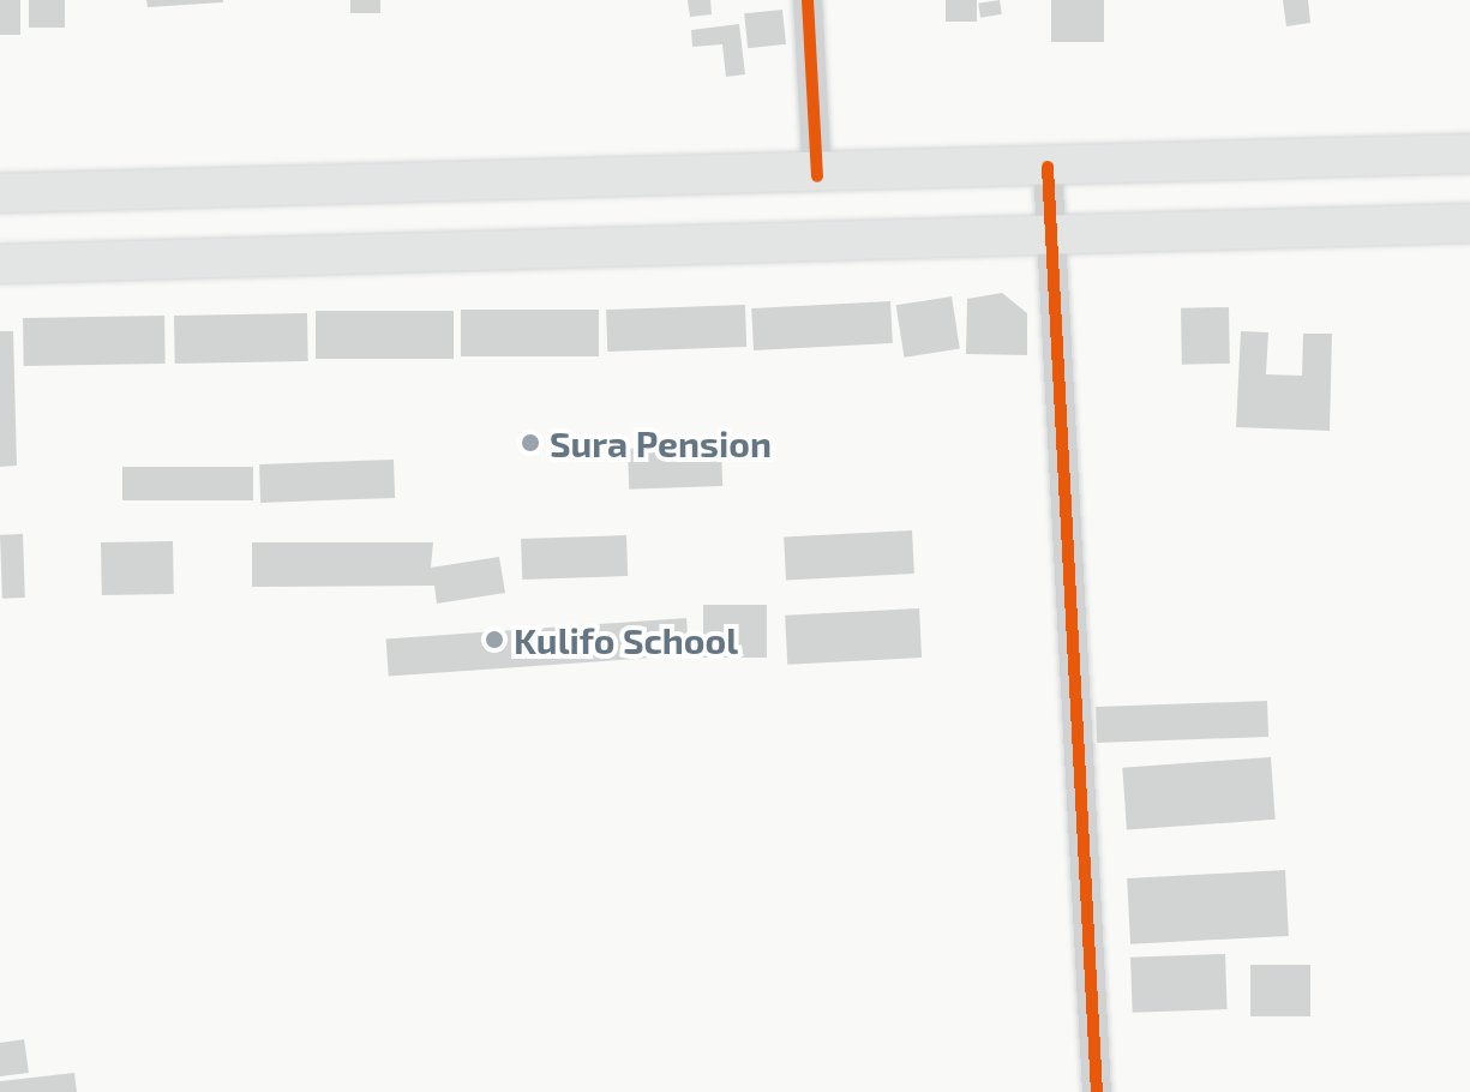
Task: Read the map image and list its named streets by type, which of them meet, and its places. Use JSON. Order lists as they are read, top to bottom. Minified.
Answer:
{"places":["Sura Pension","Kulifo School"]}
